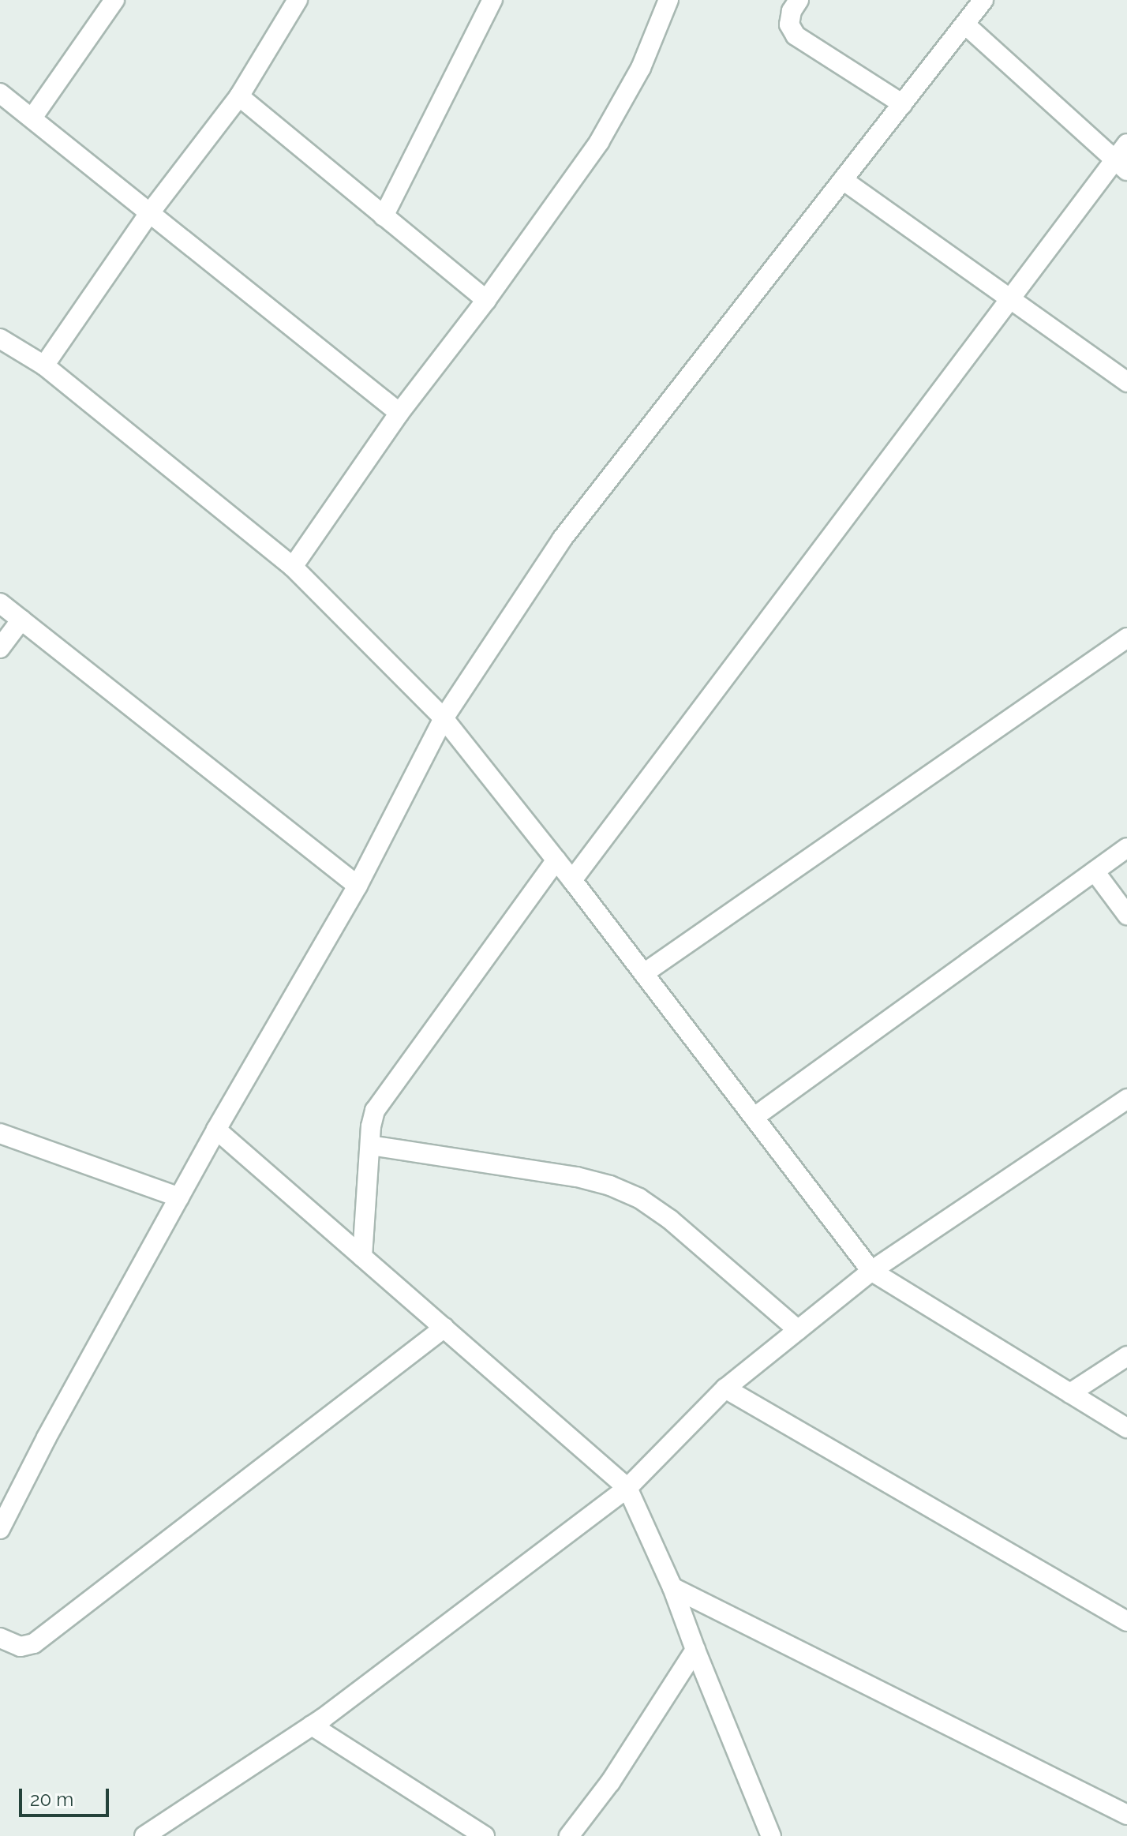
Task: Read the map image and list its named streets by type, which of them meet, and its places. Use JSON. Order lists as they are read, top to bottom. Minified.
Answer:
{"scale_bar":"20 m"}
